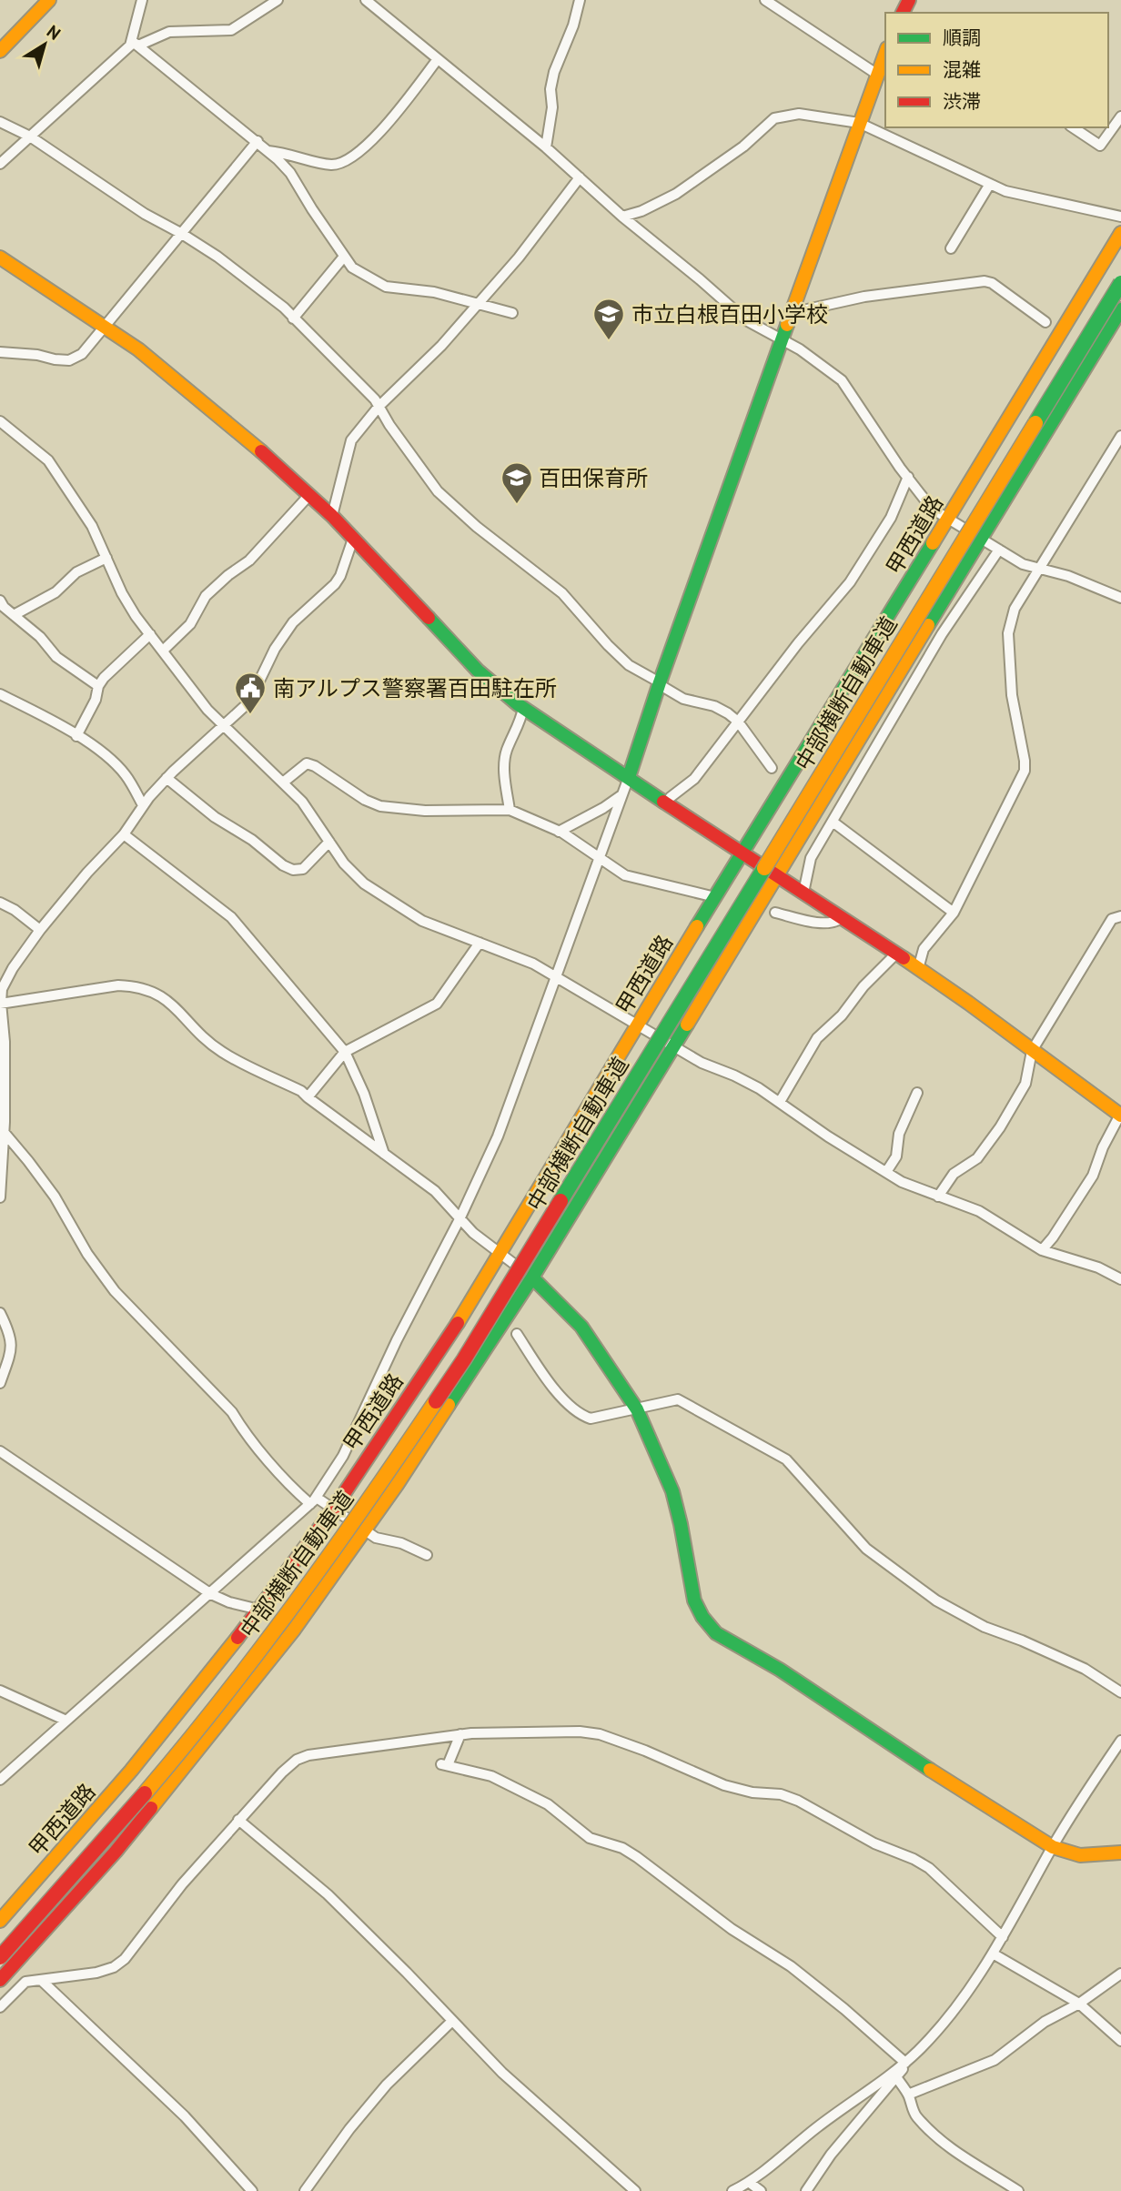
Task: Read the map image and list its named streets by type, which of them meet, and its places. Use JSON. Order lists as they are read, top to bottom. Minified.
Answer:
{"streets":{"main road":["甲西道路","中部横断自動車道"]},"places":{"school or university":["市立白根百田小学校","百田保育所"],"public building":["南アルプス警察署百田駐在所"]},"legend":["順調","混雑","渋滞"],"north":"top right"}
